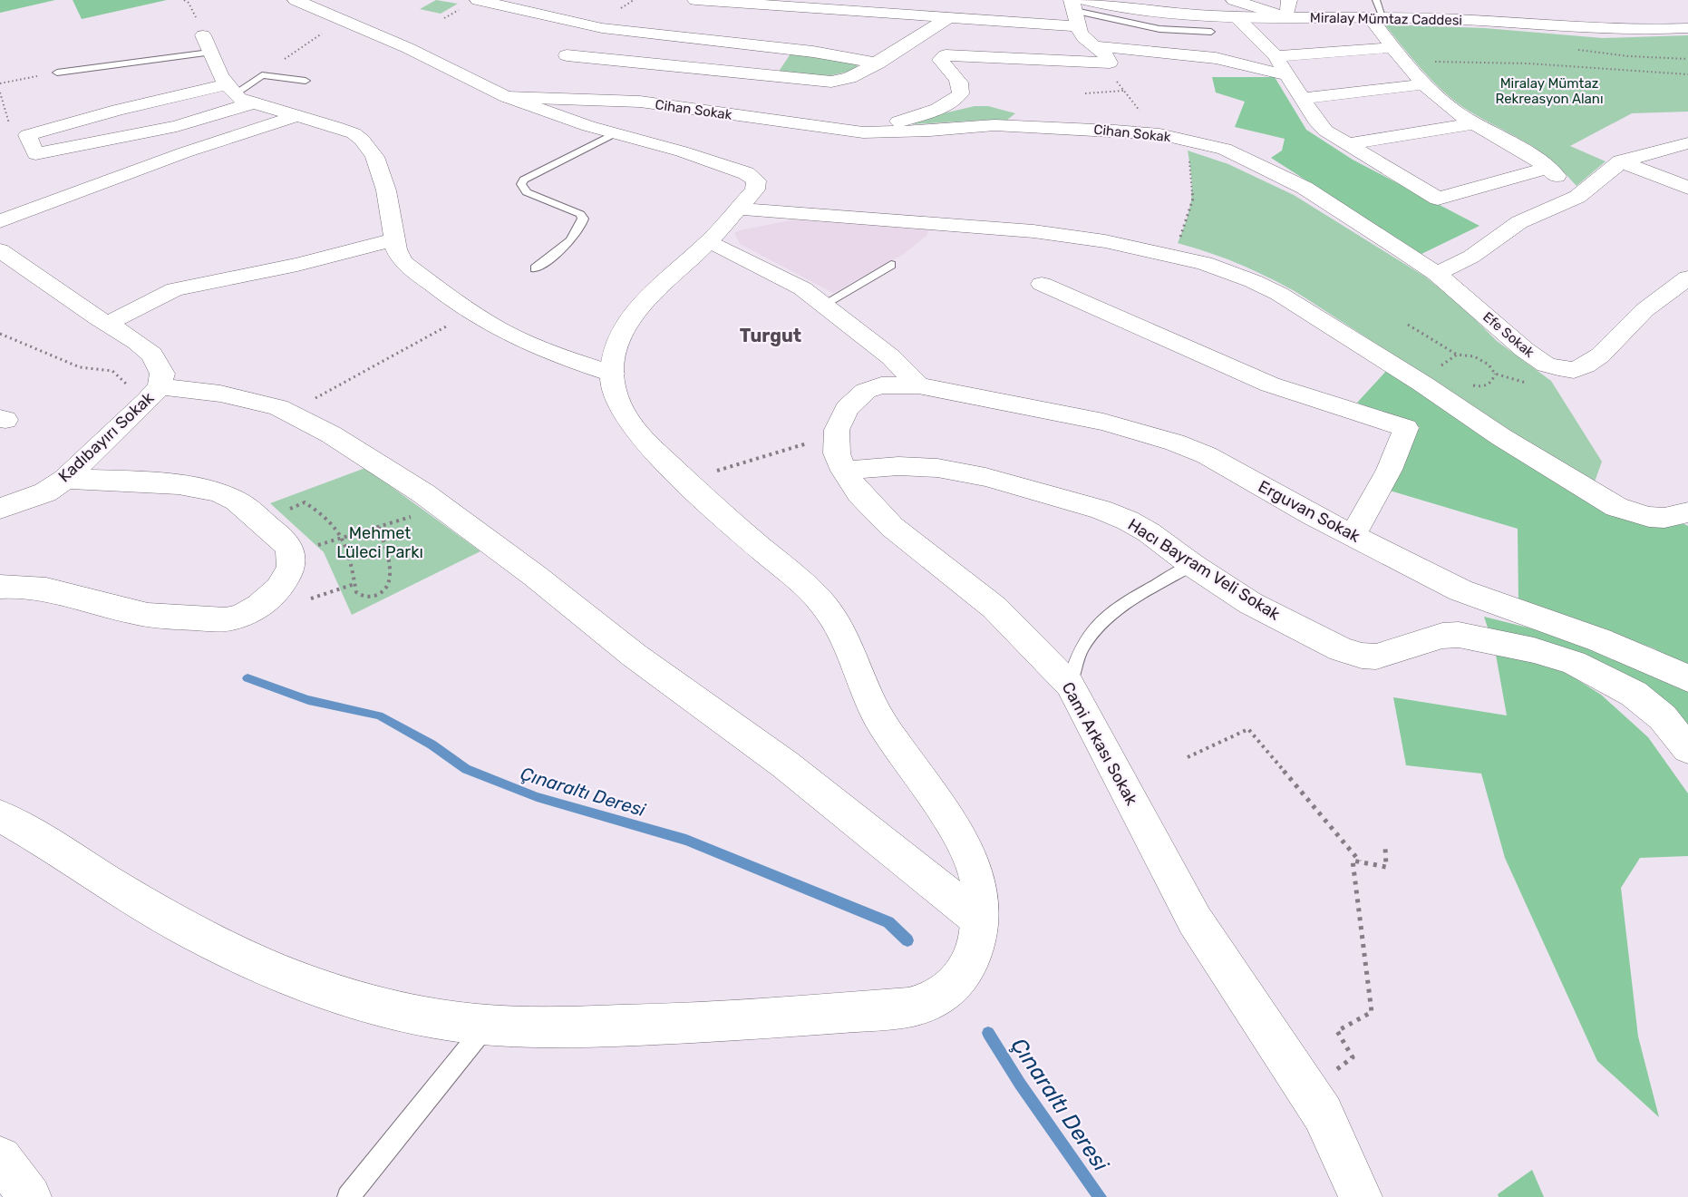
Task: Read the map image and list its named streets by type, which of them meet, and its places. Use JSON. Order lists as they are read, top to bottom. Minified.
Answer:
{"streets":{"street":["Miralay Mümtaz Caddesi","Cihan Sokak","Efe Sokak","Kadıbayırı Sokak","Erguvan Sokak","Hacı Bayram Veli Sokak","Cami Arkası Sokak"]},"crossings":[["Cihan Sokak","Efe Sokak"],["Hacı Bayram Veli Sokak","Cami Arkası Sokak"]],"districts":["Turgut"],"water":["Çınaraltı Deresi"],"parks":["Miralay Mümtaz Rekreasyon Alanı","Mehmet Lüleci Parkı"]}
